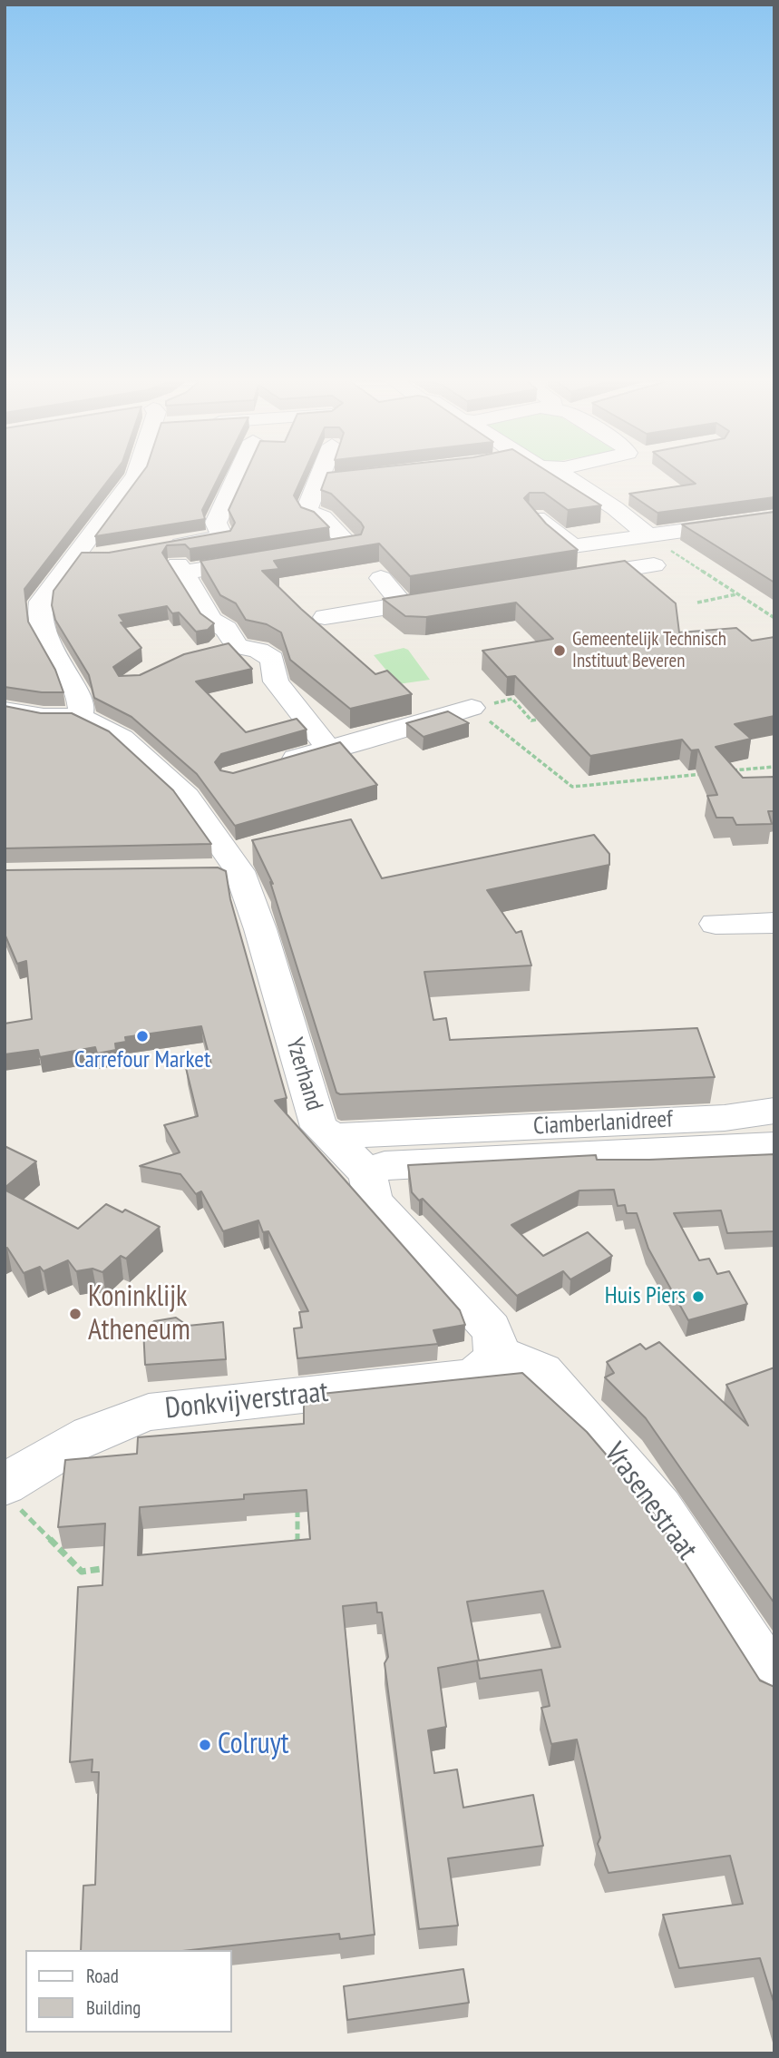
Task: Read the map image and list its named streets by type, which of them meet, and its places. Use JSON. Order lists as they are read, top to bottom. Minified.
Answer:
{"streets":{"street":["Yzerhand","Ciamberlanidreef","Donkvijverstraat","Vrasenestraat"]},"crossings":[["Yzerhand","Ciamberlanidreef"],["Yzerhand","Donkvijverstraat"],["Yzerhand","Vrasenestraat"],["Donkvijverstraat","Vrasenestraat"]],"places":["Gemeentelijk Technisch Instituut Beveren","Carrefour Market","Huis Piers","Koninklijk Atheneum","Colruyt"],"legend":["Road","Building"]}
